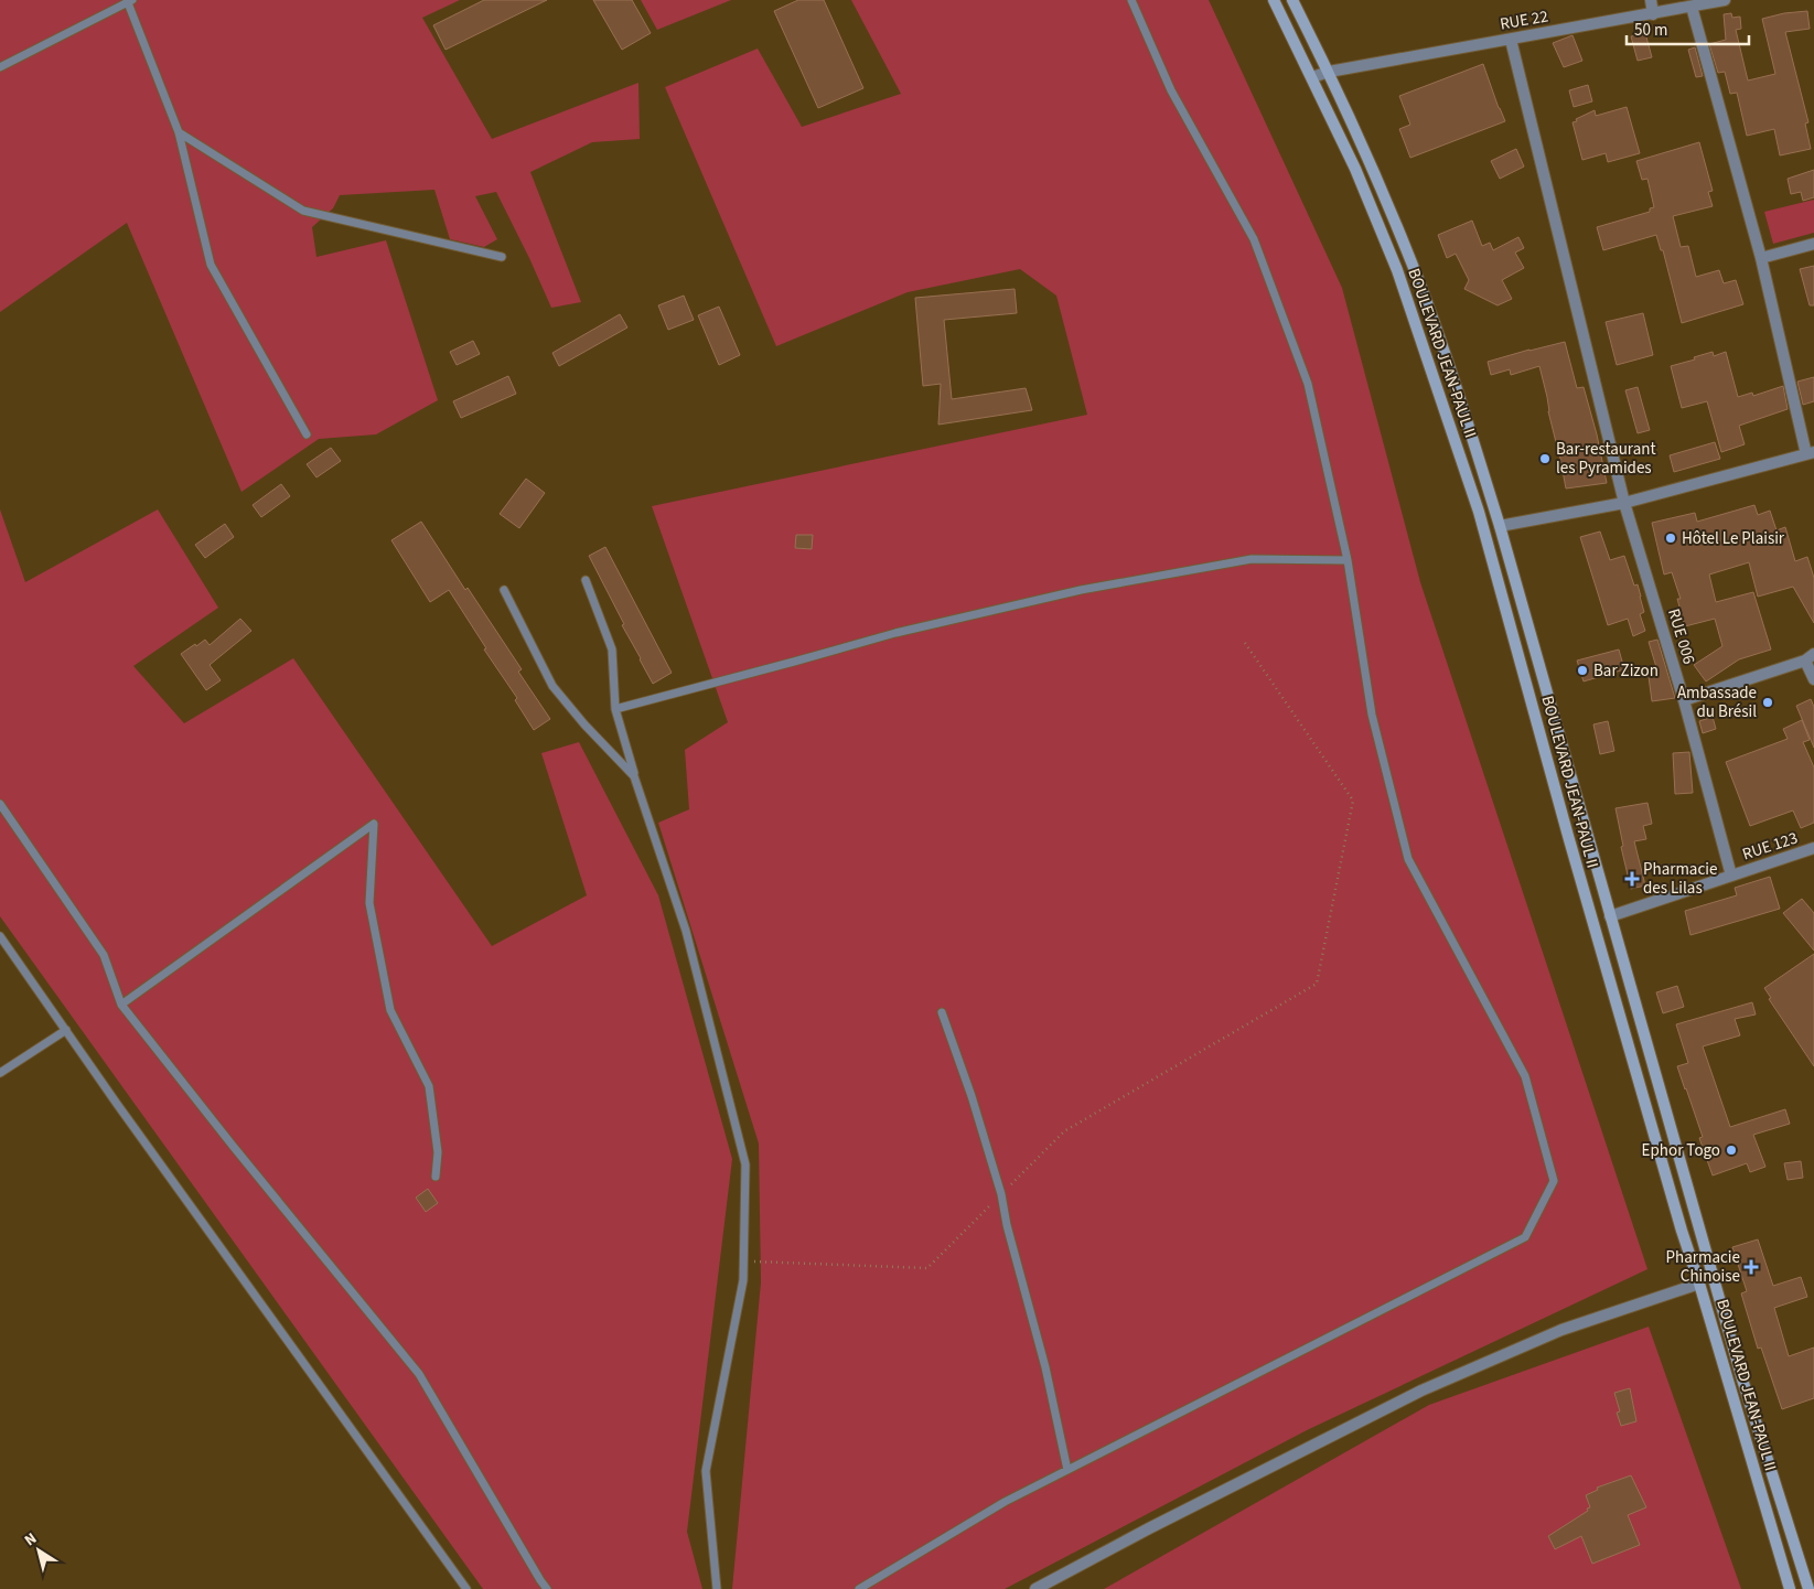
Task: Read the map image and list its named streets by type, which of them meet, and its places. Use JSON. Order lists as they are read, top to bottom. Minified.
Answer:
{"streets":{"main road":["BOULEVARD JEAN-PAUL II"],"street":["RUE 22","RUE 006","RUE 123"]},"crossings":[["RUE 22","BOULEVARD JEAN-PAUL II"],["RUE 22","RUE 006"],["BOULEVARD JEAN-PAUL II","RUE 123"],["RUE 006","RUE 123"]],"places":{"other":["Bar-restaurant les Pyramides","Hôtel Le Plaisir","Bar Zizon","Ambassade du Brésil","Ephor Togo"],"health":["Pharmacie des Lilas","Pharmacie Chinoise"]},"scale_bar":"50 m","north":"top left"}
